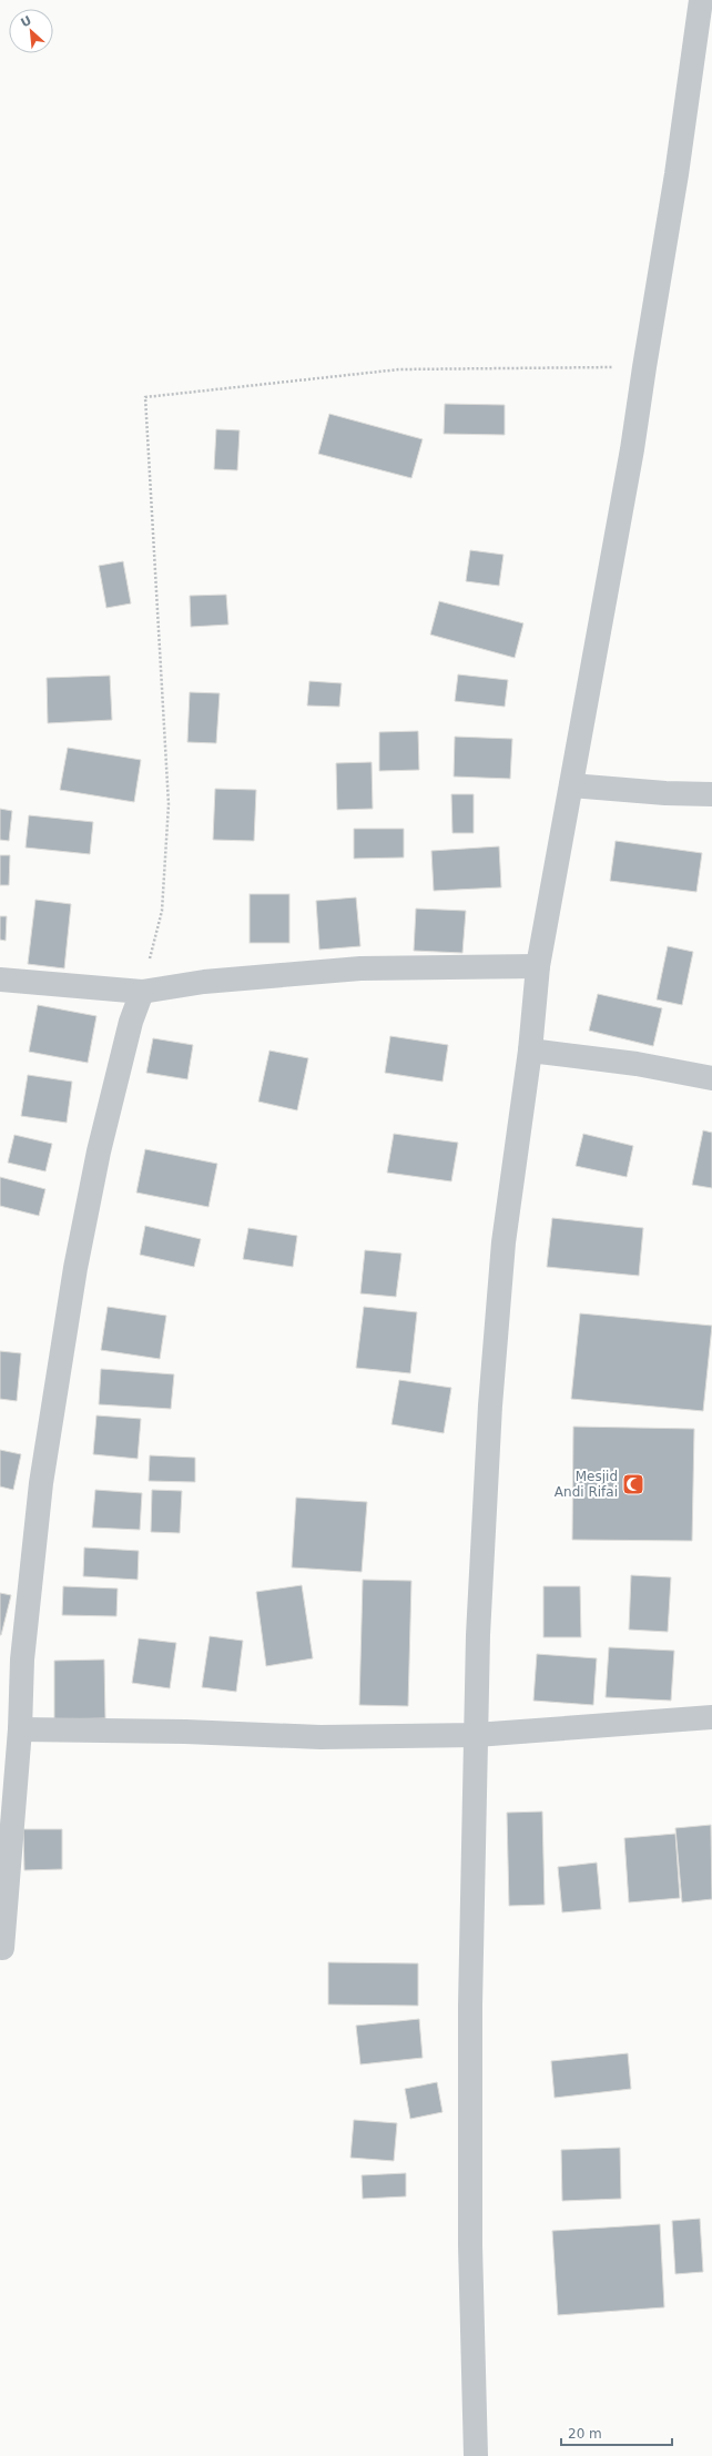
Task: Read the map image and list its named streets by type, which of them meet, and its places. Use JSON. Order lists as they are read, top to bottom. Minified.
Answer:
{"places":{"mosque":["Mesjid Andi Rifai"]},"scale_bar":"20 m","north":"top left"}
